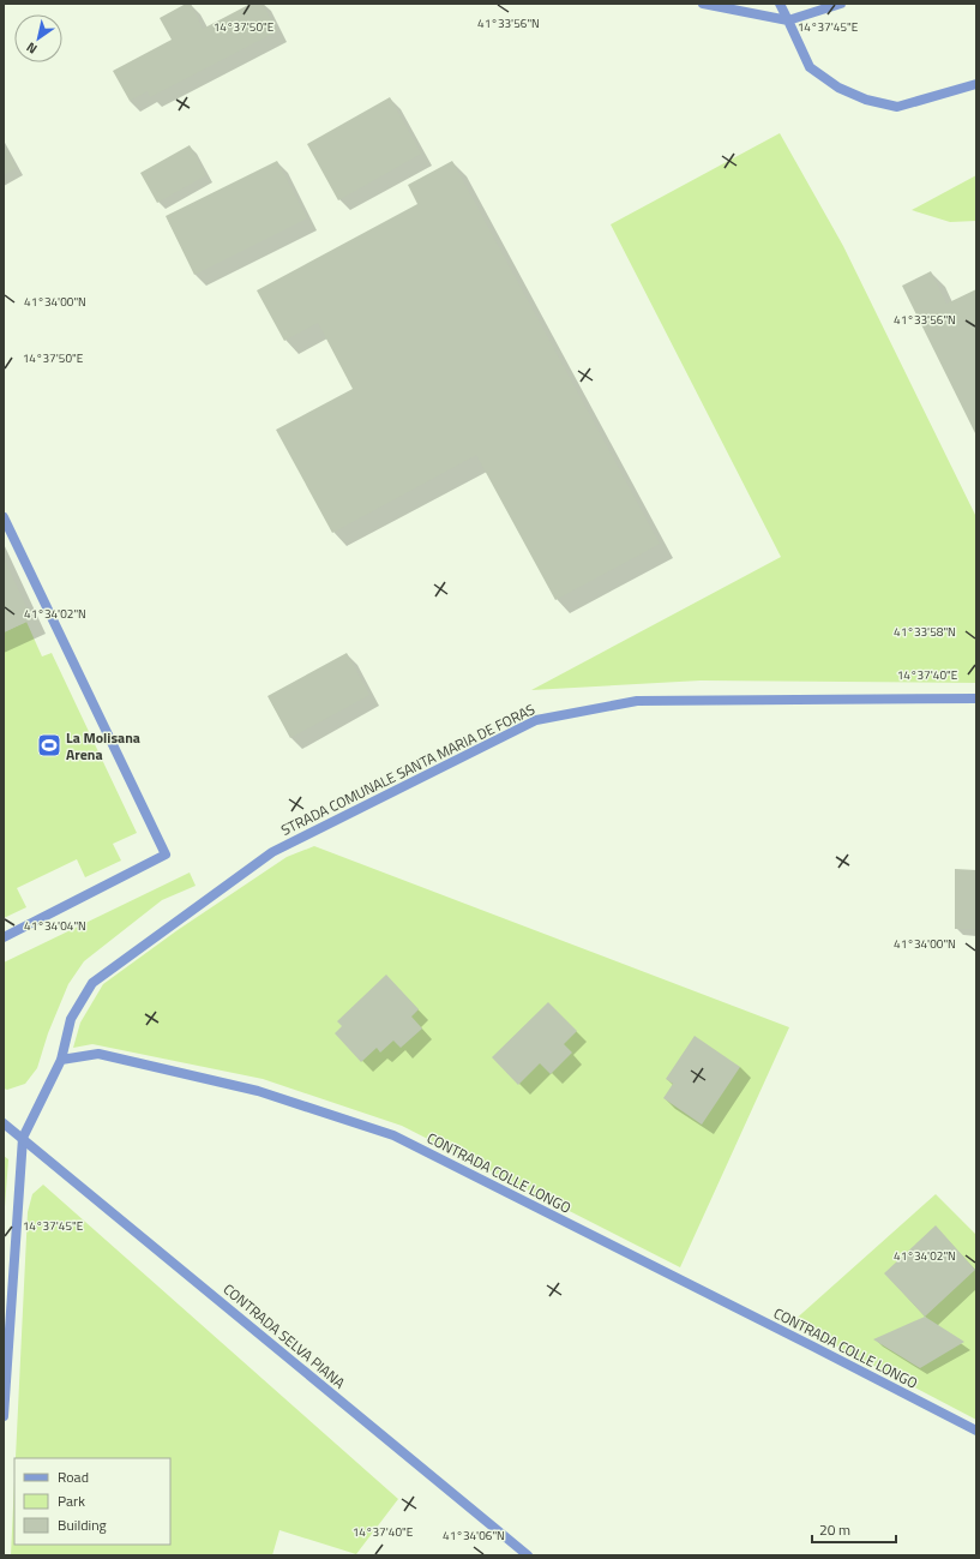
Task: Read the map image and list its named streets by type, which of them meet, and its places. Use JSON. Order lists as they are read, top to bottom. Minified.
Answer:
{"streets":{"street":["STRADA COMUNALE SANTA MARIA DE FORAS","CONTRADA COLLE LONGO","CONTRADA SELVA PIANA"]},"crossings":[["STRADA COMUNALE SANTA MARIA DE FORAS","CONTRADA COLLE LONGO"]],"places":{"sports":["La Molisana Arena"]},"legend":["Road","Park","Building"],"scale_bar":"20 m","north":"bottom left","coordinates":["41°33'56\"N","14°37'50\"E","14°37'45\"E","41°34'00\"N","41°34'02\"N","41°33'58\"N","14°37'40\"E","41°34'04\"N","41°34'06\"N"]}
